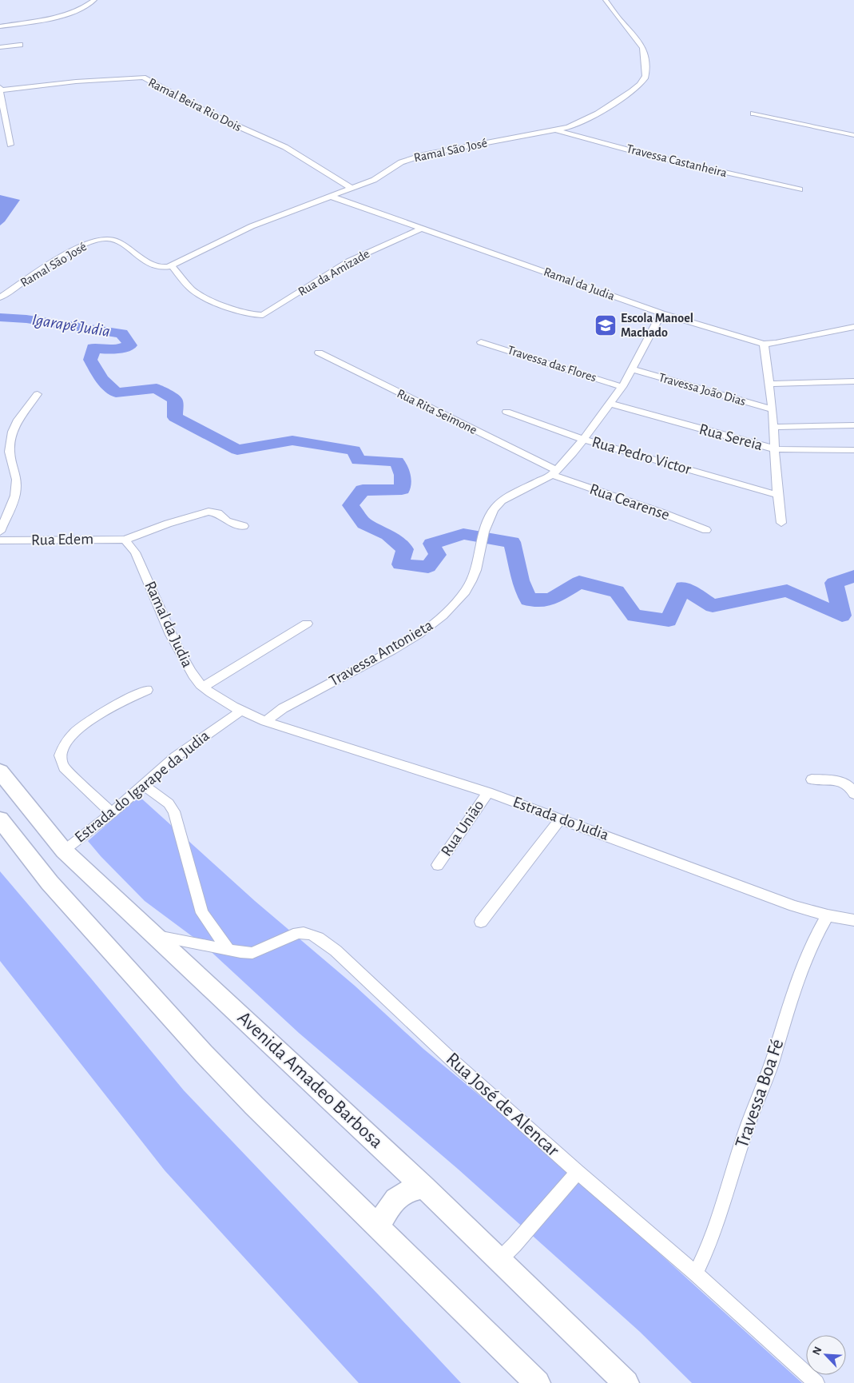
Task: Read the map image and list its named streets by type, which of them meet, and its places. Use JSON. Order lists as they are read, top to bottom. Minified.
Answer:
{"streets":{"main road":["Avenida Amadeo Barbosa"],"street":["Ramal Beira Rio Dois","Ramal São José","Travessa Castanheira","Rua da Amizade","Ramal da Judia","Travessa das Flores","Travessa João Dias","Rua Rita Seimone","Rua Sereia","Rua Pedro Victor","Rua Cearense","Rua Edem","Travessa Antonieta","Estrada do Igarape da Judia","Estrada do Judia","Rua União","Travessa Boa Fé","Rua José de Alencar"]},"crossings":[["Ramal Beira Rio Dois","Ramal São José"],["Ramal São José","Travessa Castanheira"],["Ramal São José","Rua da Amizade"],["Ramal São José","Ramal da Judia"],["Rua da Amizade","Ramal da Judia"],["Ramal da Judia","Rua Edem"],["Ramal da Judia","Travessa Antonieta"],["Ramal da Judia","Estrada do Igarape da Judia"],["Ramal da Judia","Estrada do Judia"],["Rua Rita Seimone","Rua Cearense"],["Rua Rita Seimone","Travessa Antonieta"],["Rua Cearense","Travessa Antonieta"],["Travessa Antonieta","Estrada do Judia"],["Estrada do Igarape da Judia","Avenida Amadeo Barbosa"],["Estrada do Judia","Rua União"],["Estrada do Judia","Travessa Boa Fé"],["Avenida Amadeo Barbosa","Rua José de Alencar"],["Travessa Boa Fé","Rua José de Alencar"]],"water":["Igarapé Judia"],"places":{"school or university":["Escola Manoel Machado"]},"north":"top left"}
